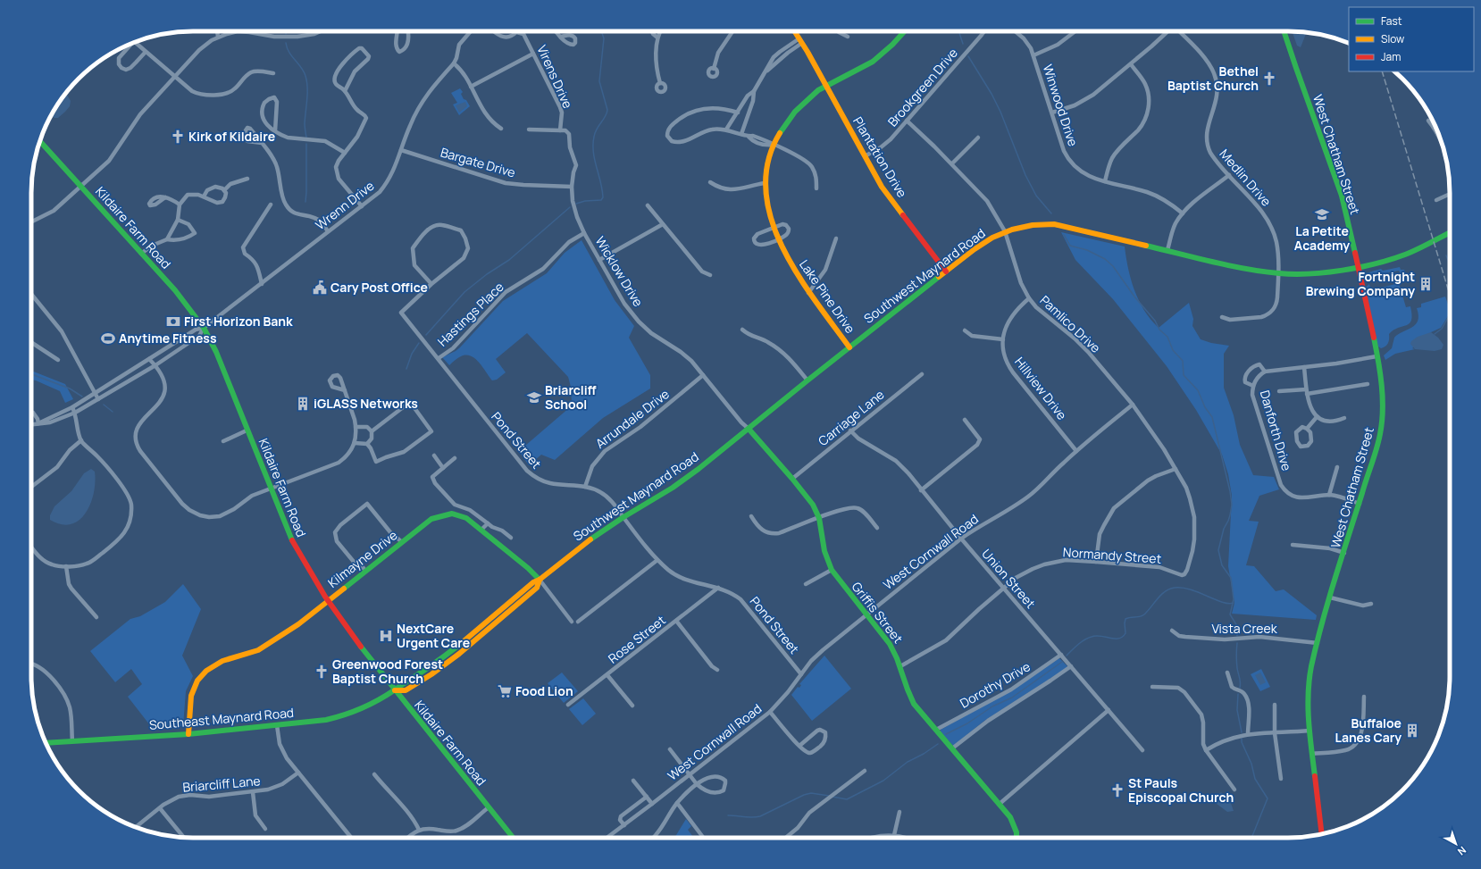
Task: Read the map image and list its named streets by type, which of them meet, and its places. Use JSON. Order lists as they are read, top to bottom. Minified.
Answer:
{"streets":{"main road":["West Chatham Street","Plantation Drive","Kildaire Farm Road","Southwest Maynard Road","Lake Pine Drive","Kilmayne Drive","Griffis Street","Southeast Maynard Road"],"street":["Virens Drive","Brookgreen Drive","Winwood Drive","Bargate Drive","Medlin Drive","Wrenn Drive","Wicklow Drive","Hastings Place","Pamlico Drive","Hillview Drive","Carriage Lane","Arrundale Drive","Danforth Drive","Pond Street","West Cornwall Road","Normandy Street","Union Street","Vista Creek","Rose Street","Dorothy Drive","Briarcliff Lane"]},"crossings":[["Virens Drive","Wicklow Drive"],["Brookgreen Drive","Plantation Drive"],["Brookgreen Drive","Pamlico Drive"],["West Chatham Street","Southwest Maynard Road"],["West Chatham Street","Danforth Drive"],["West Chatham Street","Vista Creek"],["Plantation Drive","Southwest Maynard Road"],["Plantation Drive","Lake Pine Drive"],["Bargate Drive","Wrenn Drive"],["Bargate Drive","Wicklow Drive"],["Medlin Drive","Southwest Maynard Road"],["Wrenn Drive","Kildaire Farm Road"],["Kildaire Farm Road","Southwest Maynard Road"],["Kildaire Farm Road","Kilmayne Drive"],["Kildaire Farm Road","Southeast Maynard Road"],["Wicklow Drive","Southwest Maynard Road"],["Wicklow Drive","Hastings Place"],["Wicklow Drive","Arrundale Drive"],["Wicklow Drive","Griffis Street"],["Southwest Maynard Road","Lake Pine Drive"],["Southwest Maynard Road","Pamlico Drive"],["Southwest Maynard Road","Pond Street"],["Southwest Maynard Road","Kilmayne Drive"],["Southwest Maynard Road","Griffis Street"],["Southwest Maynard Road","Southeast Maynard Road"],["Hastings Place","Pond Street"],["Pamlico Drive","Hillview Drive"],["Pamlico Drive","West Cornwall Road"],["Pamlico Drive","Normandy Street"],["Hillview Drive","West Cornwall Road"],["Carriage Lane","Union Street"],["Carriage Lane","Griffis Street"],["Arrundale Drive","Pond Street"],["Pond Street","West Cornwall Road"],["Pond Street","Rose Street"],["West Cornwall Road","Union Street"],["West Cornwall Road","Griffis Street"],["Normandy Street","Union Street"],["Normandy Street","Griffis Street"],["Kilmayne Drive","Southeast Maynard Road"],["Union Street","Dorothy Drive"],["Griffis Street","Dorothy Drive"]],"places":{"church":["Bethel Baptist Church","Kirk of Kildaire","Greenwood Forest Baptist Church","St Pauls Episcopal Church"],"school or university":["La Petite Academy","Briarcliff School"],"building":["Fortnight Brewing Company","iGLASS Networks","Buffaloe Lanes Cary"],"public building":["Cary Post Office"],"bank":["First Horizon Bank"],"sports":["Anytime Fitness"],"hospital":["NextCare Urgent Care"],"supermarket":["Food Lion"]},"legend":["Fast","Slow","Jam"],"north":"bottom right"}
